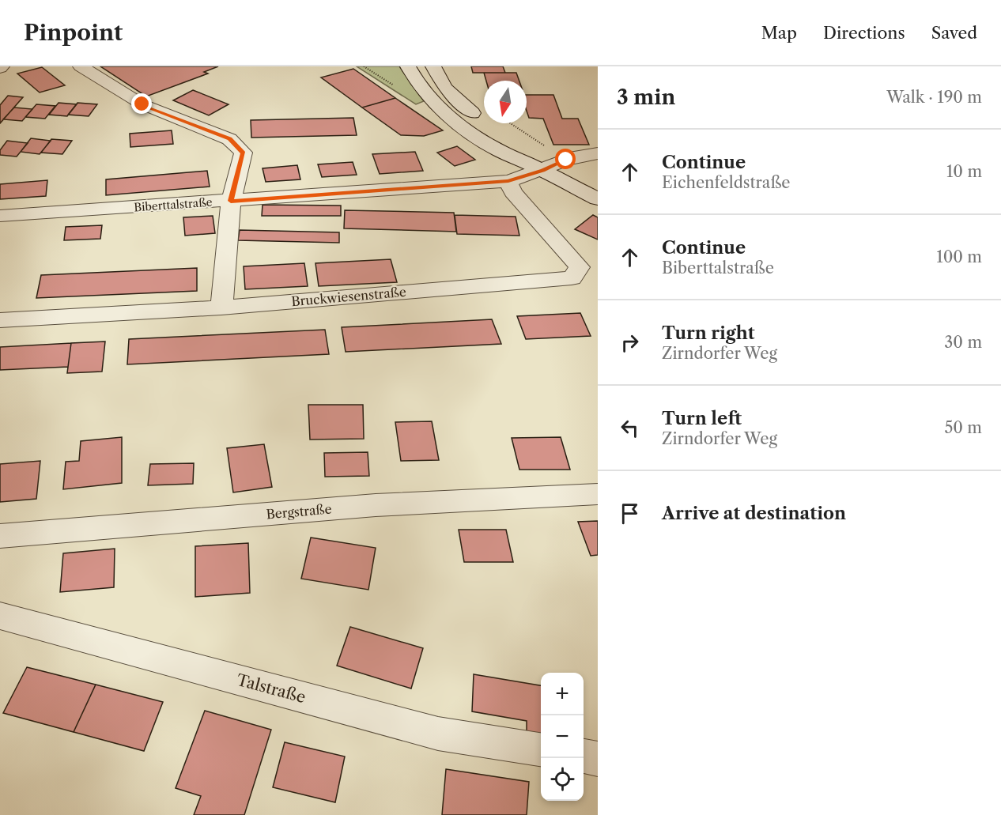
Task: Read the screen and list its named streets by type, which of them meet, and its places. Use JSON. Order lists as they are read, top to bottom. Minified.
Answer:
{"streets":{"street":["Biberttalstraße","Bruckwiesenstraße","Bergstraße","Talstraße"]},"crossings":[["Biberttalstraße","Bruckwiesenstraße"]],"north":"bottom","page":{"header":"Pinpoint","nav":["Map","Directions","Saved"],"heading":["3 min","Walk · 190 m"],"list":[["Continue","Eichenfeldstraße","10 m"],["Continue","Biberttalstraße","100 m"],["Turn right","Zirndorfer Weg","30 m"],["Turn left","Zirndorfer Weg","50 m"],"Arrive at destination"],"map_buttons":["+","−"]}}
